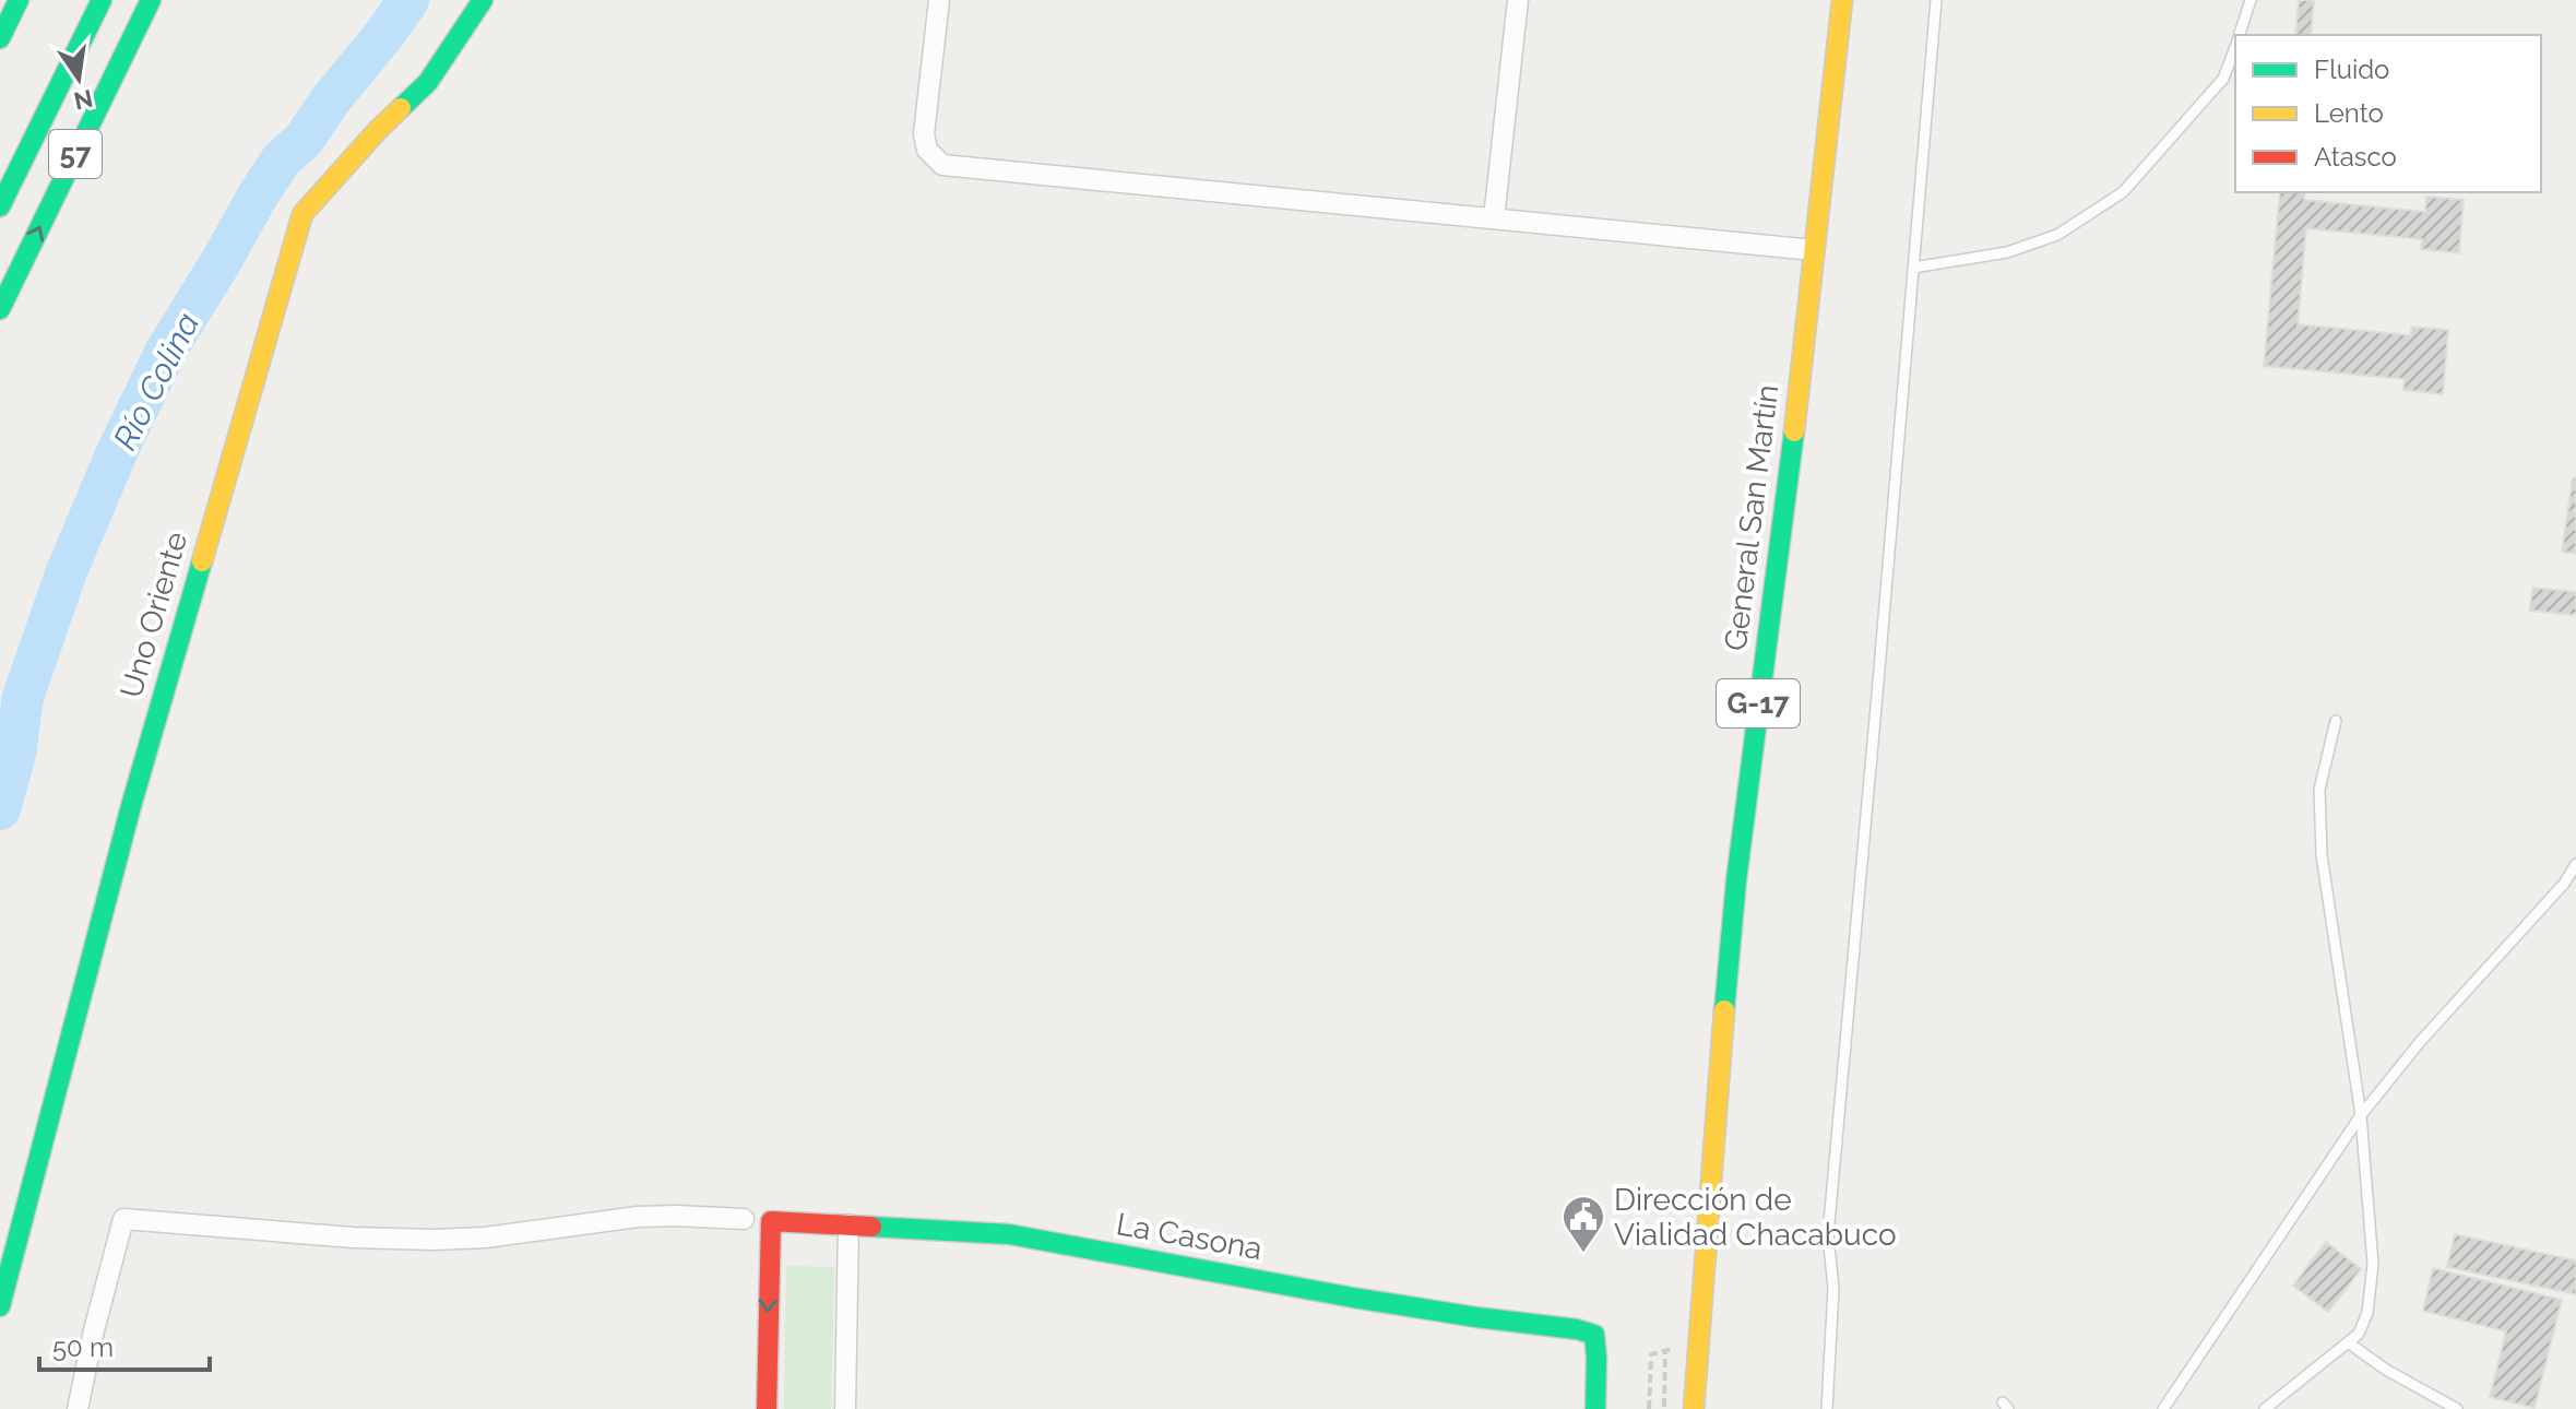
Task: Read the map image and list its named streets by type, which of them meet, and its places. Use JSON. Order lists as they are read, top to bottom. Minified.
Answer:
{"streets":{"main road":["57","General San Martín","Uno Oriente","G-17","La Casona"]},"water":["Río Colina"],"places":{"public building":["Dirección de Vialidad Chacabuco"]},"legend":["Fluido","Lento","Atasco"],"scale_bar":"50 m","north":"bottom"}
